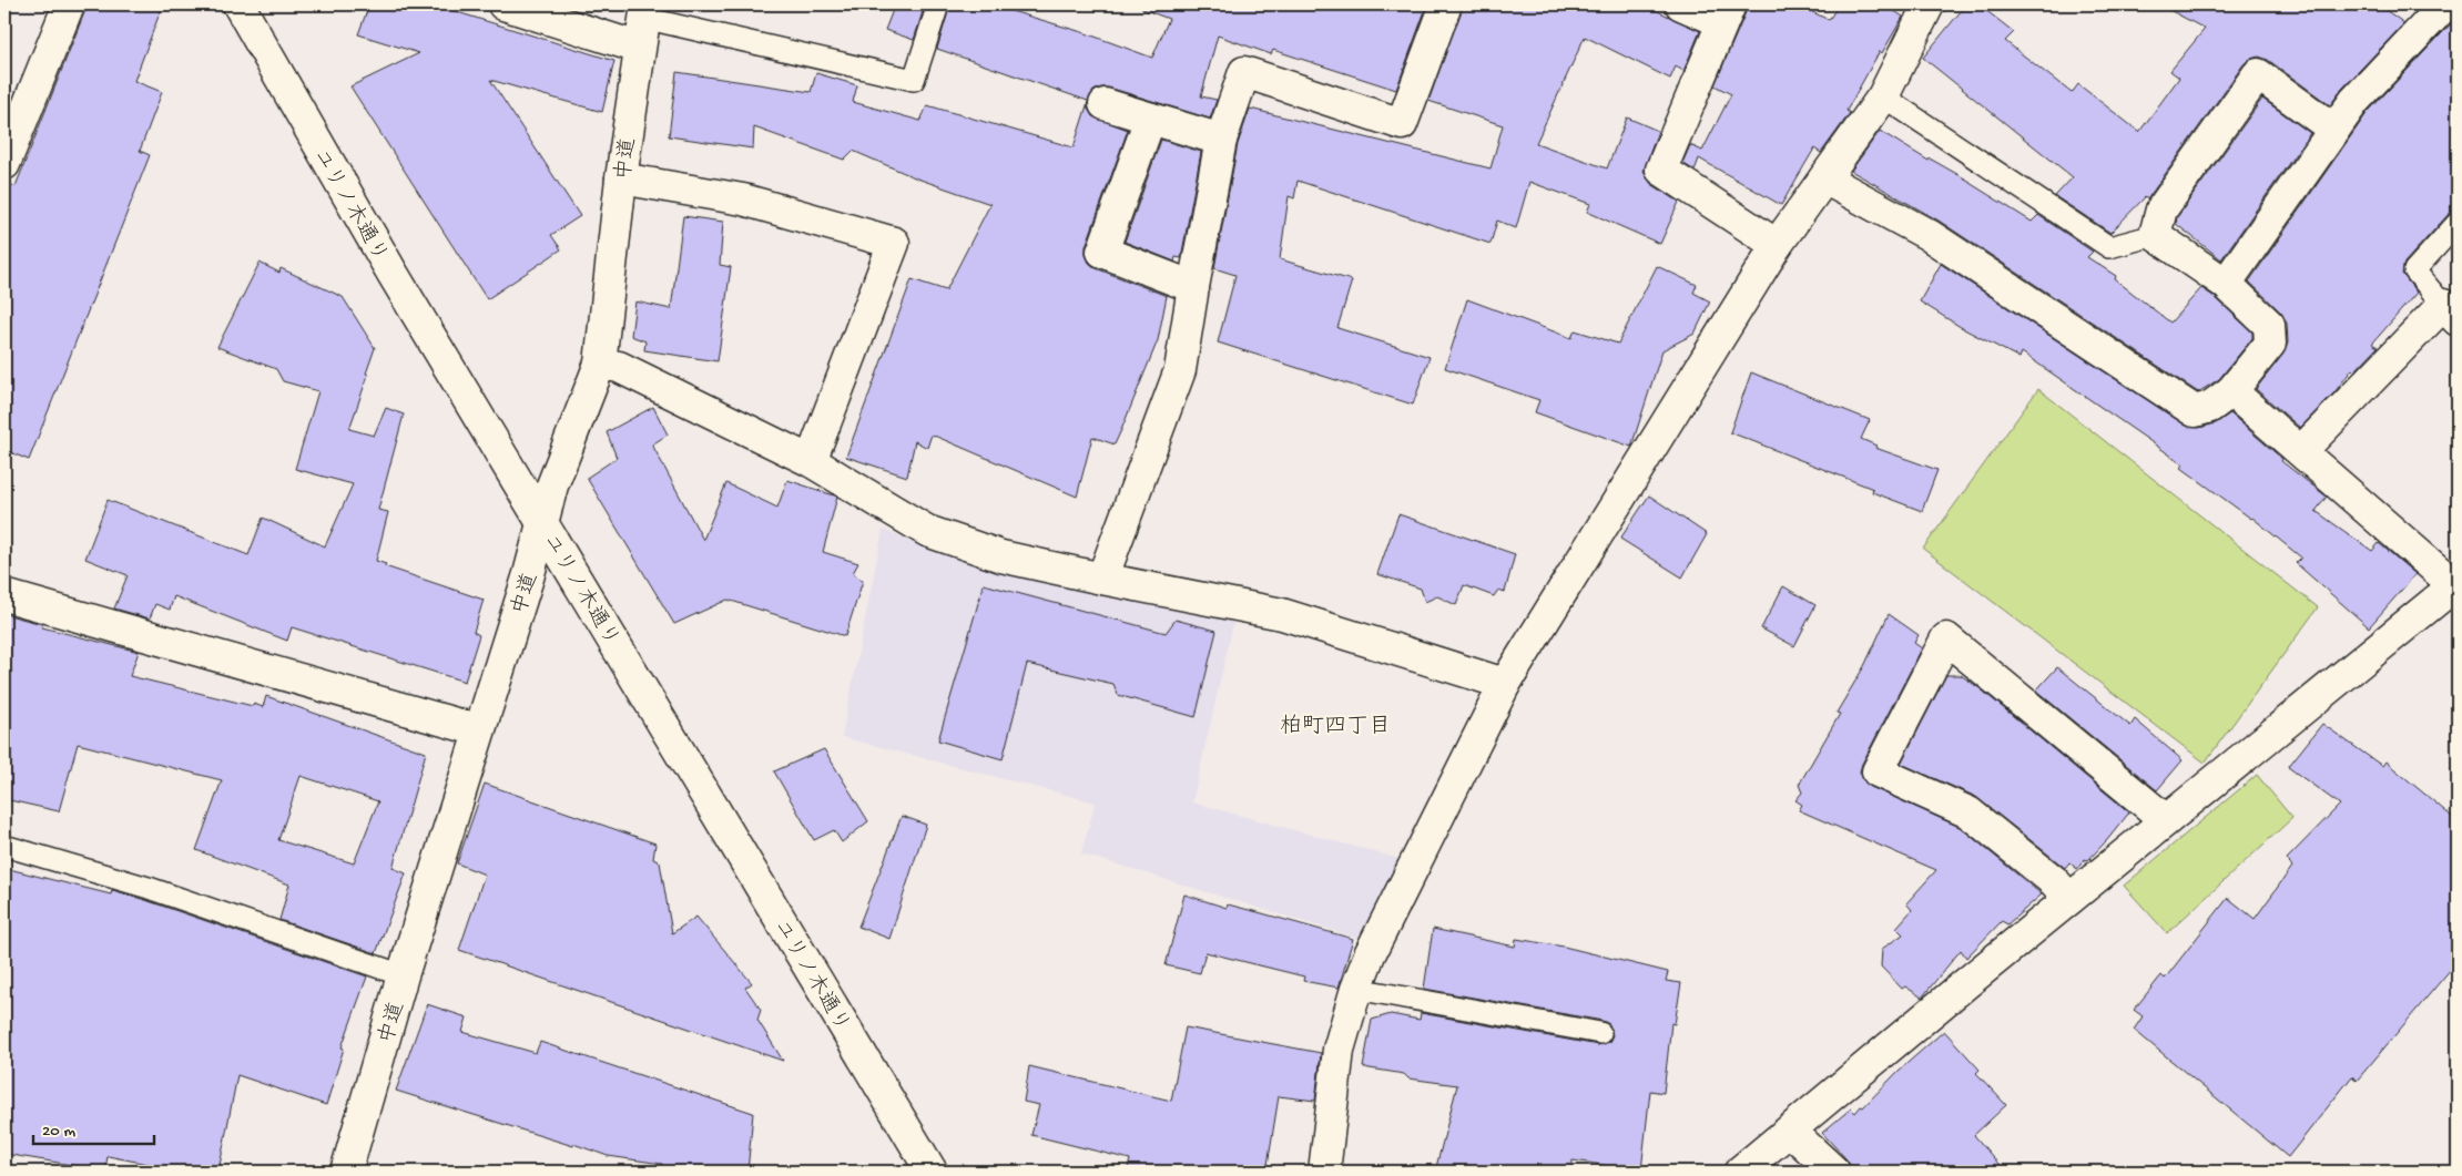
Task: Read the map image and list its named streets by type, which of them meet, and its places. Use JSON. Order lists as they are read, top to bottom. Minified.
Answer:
{"streets":{"street":["中道","ユリノ木通り"]},"crossings":[["中道","ユリノ木通り"]],"districts":["柏町四丁目"],"scale_bar":"20 m"}
